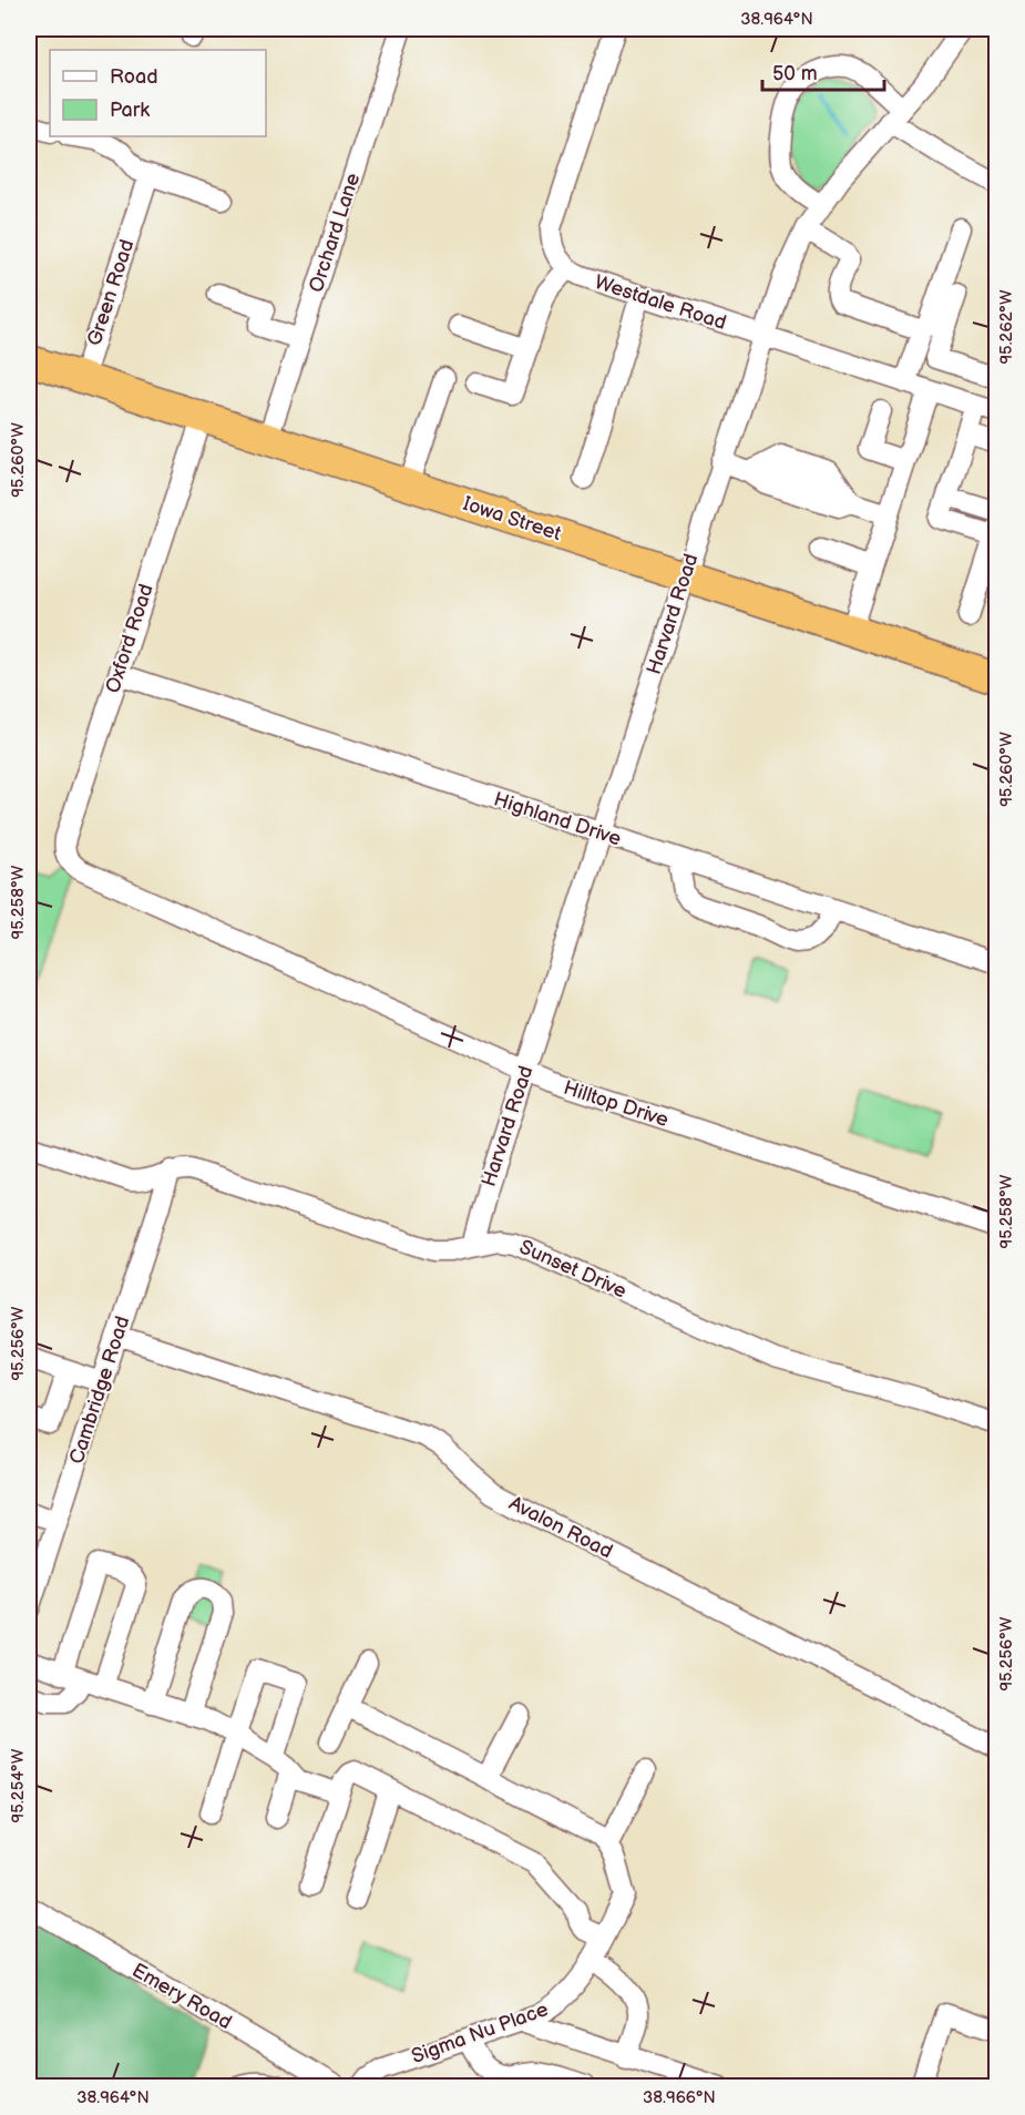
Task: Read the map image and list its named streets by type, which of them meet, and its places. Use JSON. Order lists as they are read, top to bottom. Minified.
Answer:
{"streets":{"highway":["Iowa Street"],"street":["Orchard Lane","Green Road","Westdale Road","Harvard Road","Oxford Road","Highland Drive","Hilltop Drive","Sunset Drive","Cambridge Road","Avalon Road","Emery Road","Sigma Nu Place"]},"crossings":[["Orchard Lane","Iowa Street"],["Green Road","Iowa Street"],["Westdale Road","Harvard Road"],["Iowa Street","Harvard Road"],["Iowa Street","Oxford Road"],["Harvard Road","Highland Drive"],["Harvard Road","Hilltop Drive"],["Harvard Road","Sunset Drive"],["Oxford Road","Highland Drive"],["Oxford Road","Hilltop Drive"],["Sunset Drive","Cambridge Road"],["Cambridge Road","Avalon Road"]],"legend":["Road","Park"],"scale_bar":"50 m","coordinates":["38.964°N","95.262°W","95.260°W","95.258°W","95.256°W","95.254°W","38.966°N"]}
